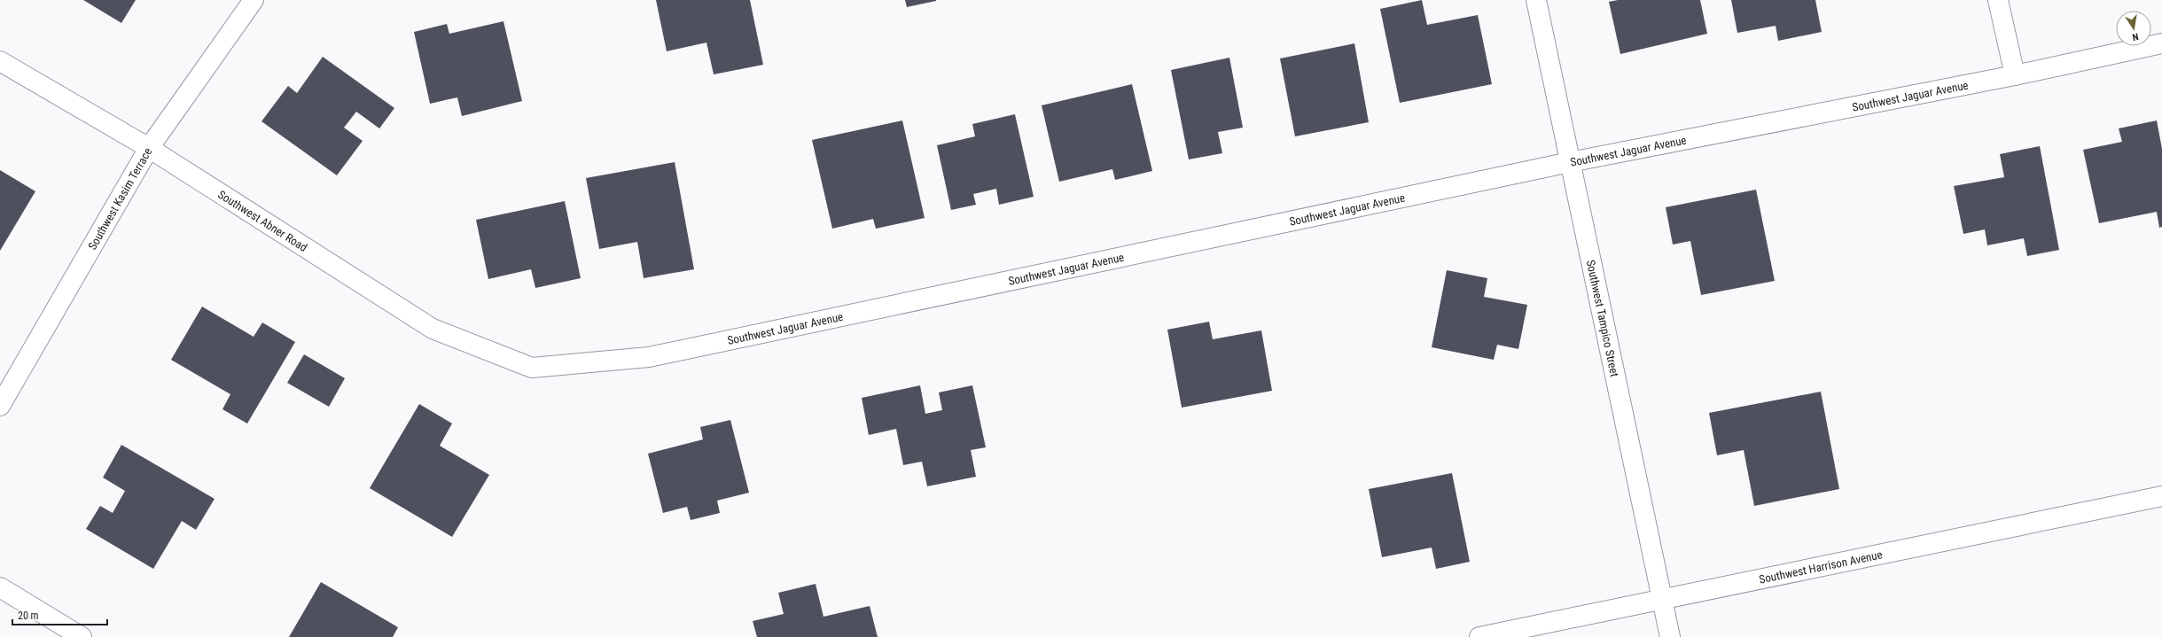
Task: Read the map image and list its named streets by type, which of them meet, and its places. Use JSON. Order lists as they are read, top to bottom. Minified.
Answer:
{"streets":{"street":["Southwest Jaguar Avenue","Southwest Kasim Terrace","Southwest Abner Road","Southwest Tampico Street","Southwest Harrison Avenue"]},"crossings":[["Southwest Jaguar Avenue","Southwest Abner Road"],["Southwest Jaguar Avenue","Southwest Tampico Street"],["Southwest Kasim Terrace","Southwest Abner Road"],["Southwest Tampico Street","Southwest Harrison Avenue"]],"scale_bar":"20 m","north":"bottom"}
